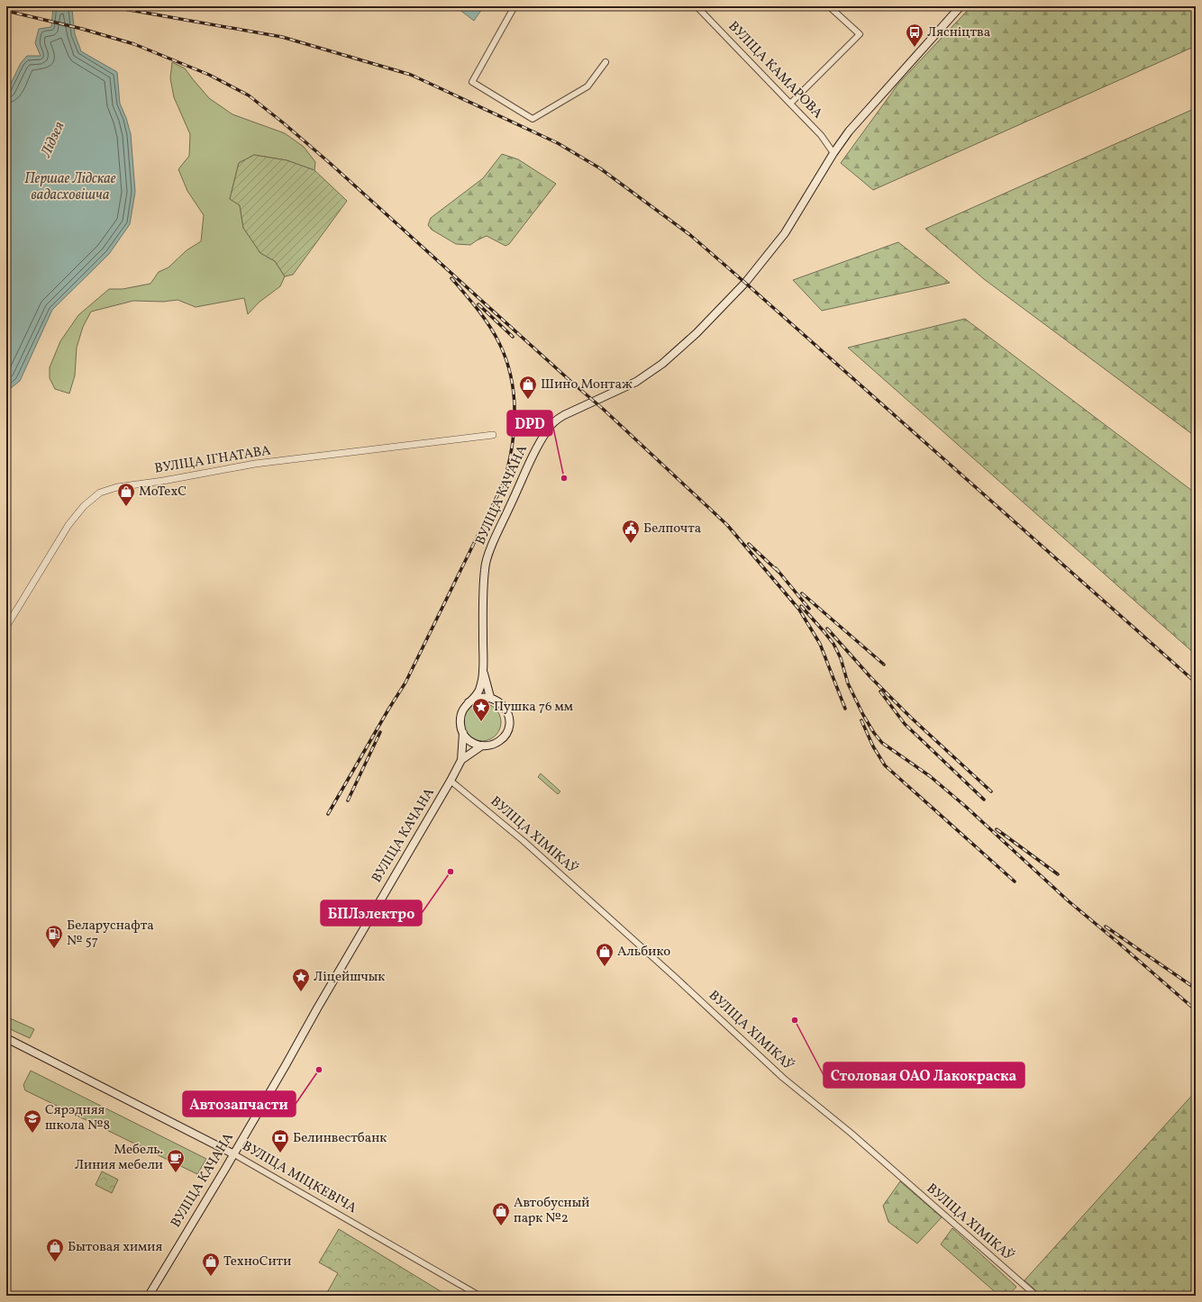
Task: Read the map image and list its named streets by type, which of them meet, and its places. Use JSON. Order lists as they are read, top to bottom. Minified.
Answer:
{"streets":{"main road":["ВУЛІЦА КАЧАНА","ВУЛІЦА МІЦКЕВІЧА"],"street":["ВУЛІЦА КАМАРОВА","ВУЛІЦА ІГНАТАВА","ВУЛІЦА ХІМІКАЎ"]},"crossings":[["ВУЛІЦА КАМАРОВА","ВУЛІЦА КАЧАНА"],["ВУЛІЦА КАЧАНА","ВУЛІЦА ХІМІКАЎ"],["ВУЛІЦА КАЧАНА","ВУЛІЦА МІЦКЕВІЧА"]],"water":["Лідзея","Першае Лідскае вадасховішча"],"places":{"bus stop":["Лясніцтва"],"shop":["Шино Монтаж","MoTexC","Альбико","Автобусный парк №2","Бытовая химия","ТехноСити"],"other":["DPD","БПЛэлектро","Столовая ОАО Лакокраска","Автозапчасти"],"public building":["Белпочта"],"place":["Пушка 76 мм","Ліцейшчык"],"fuel station":["Беларуснафта № 57"],"school or university":["Сярэдняя школа №8"],"bank":["Белинвестбанк"],"cafe":["Мебель. Линия мебели"]}}
